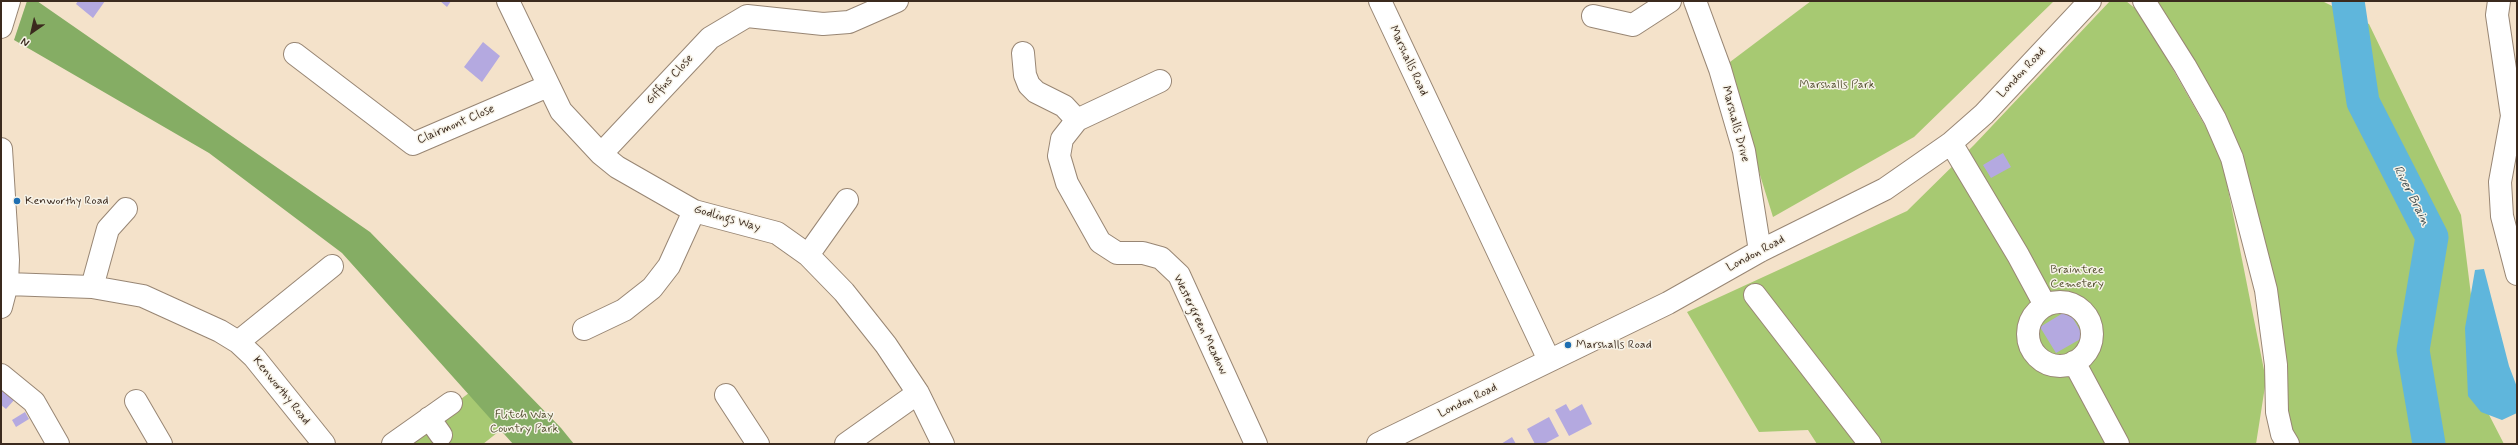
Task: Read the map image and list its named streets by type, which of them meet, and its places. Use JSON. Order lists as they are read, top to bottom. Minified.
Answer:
{"streets":{"street":["Marshalls Road","London Road","Giffins Close","Marshalls Drive","Clairmont Close","Godlings Way","Westergreen Meadow","Kenworthy Road"]},"crossings":[["Marshalls Road","London Road"],["London Road","Marshalls Drive"],["Giffins Close","Godlings Way"],["Clairmont Close","Godlings Way"]],"water":["River Brain"],"parks":["Marshalls Park","Braintree Cemetery","Flitch Way Country Park"],"places":["Kenworthy Road","Marshalls Road"],"north":"bottom left"}
